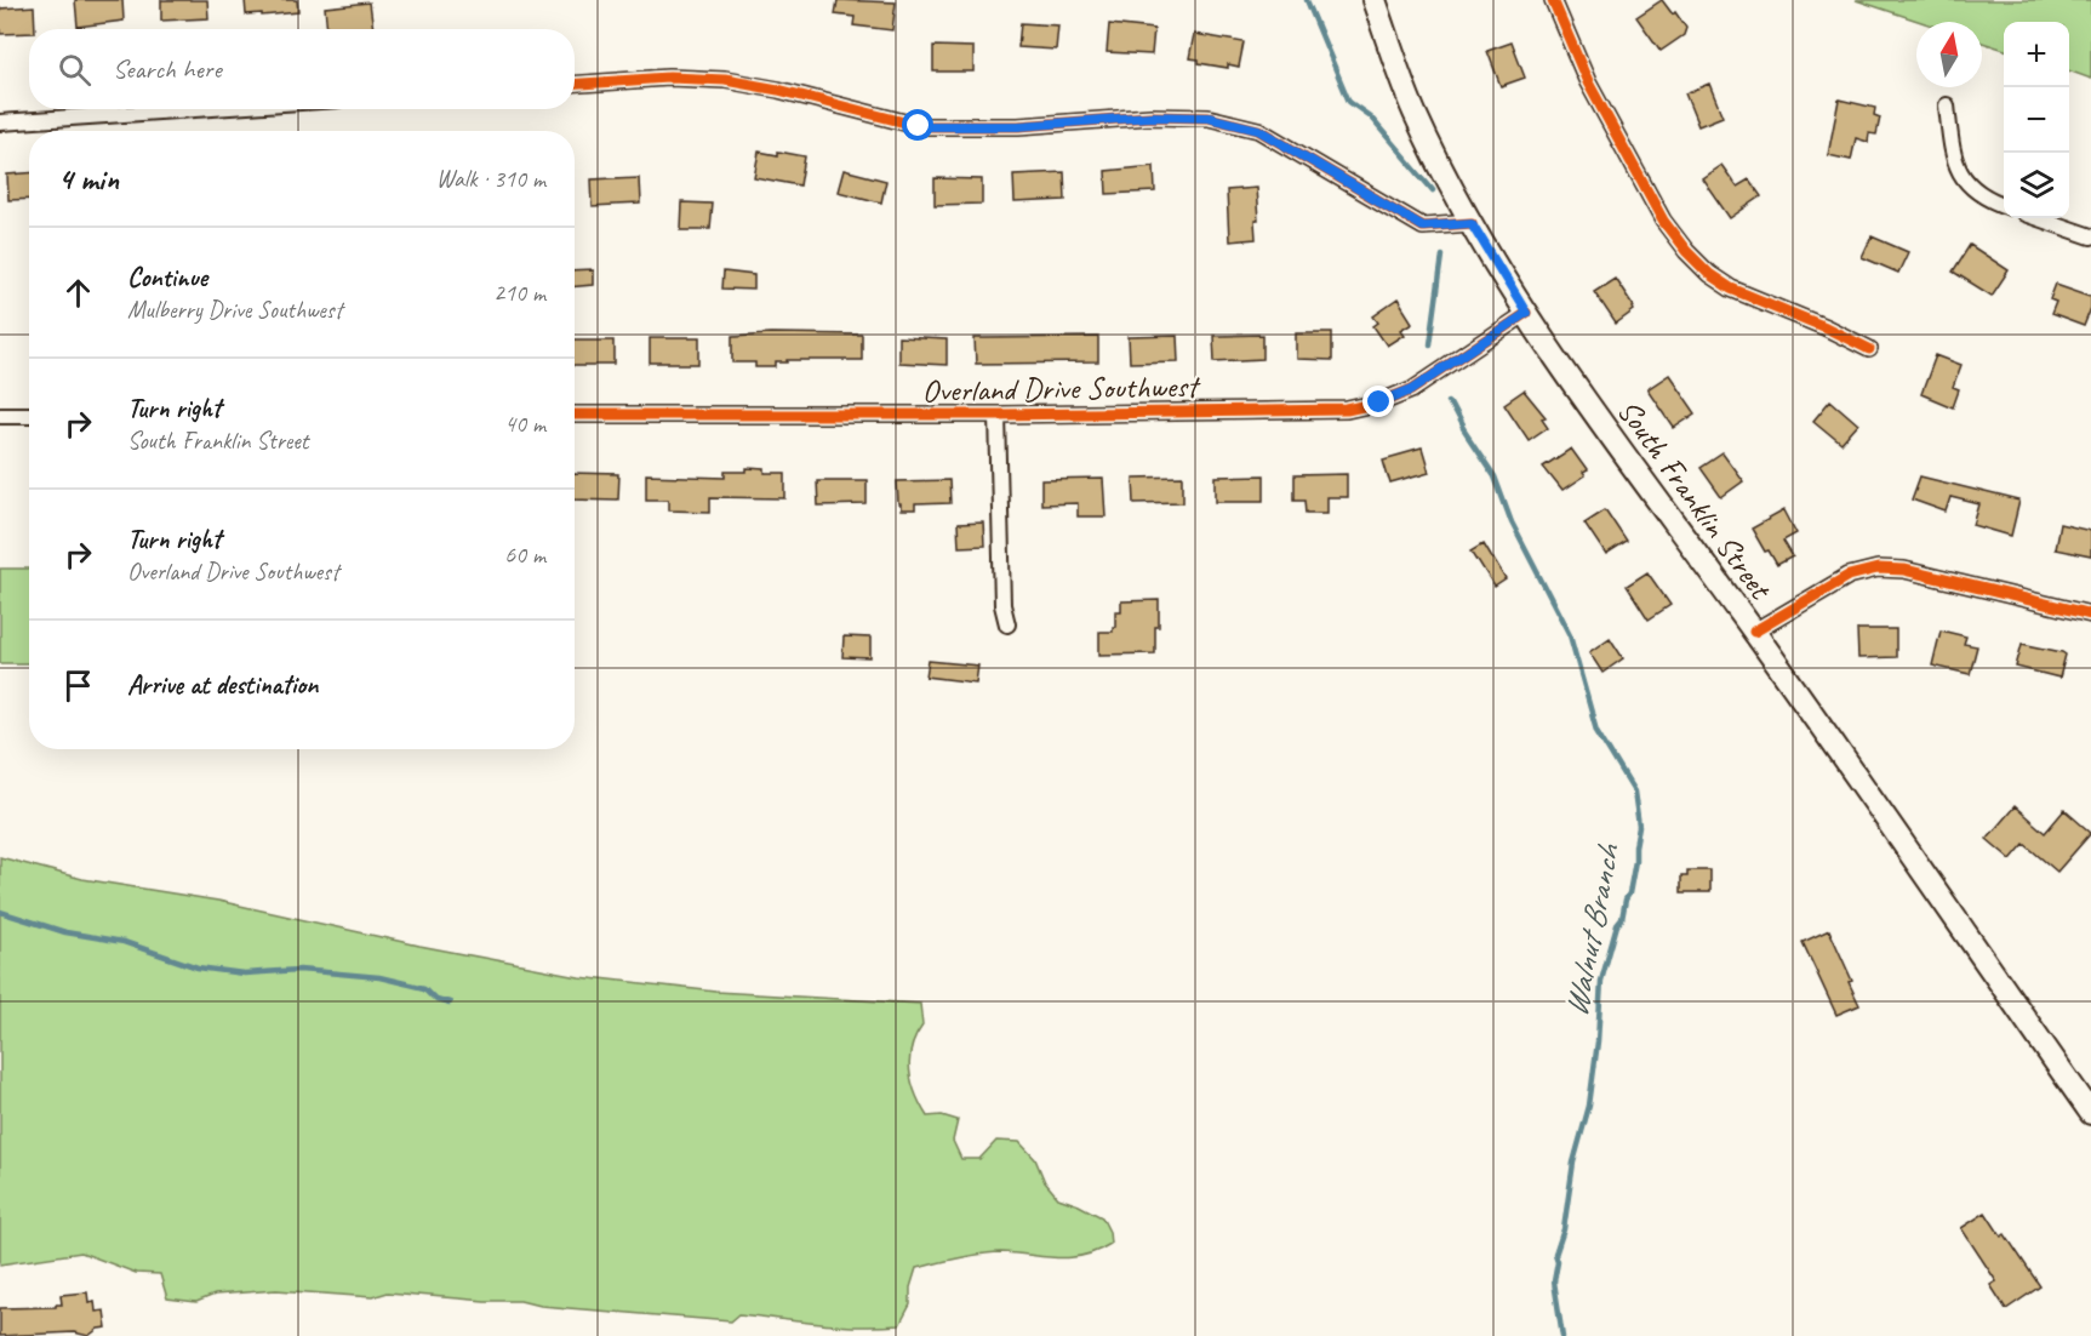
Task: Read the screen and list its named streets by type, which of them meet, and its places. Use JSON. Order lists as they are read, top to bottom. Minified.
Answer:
{"streets":{"main road":["South Franklin Street"],"street":["Overland Drive Southwest"]},"crossings":[["Overland Drive Southwest","South Franklin Street"]],"water":["Walnut Branch"],"north":"top","page":{"map_buttons":["+","−"],"search":"Search here","heading":["4 min","Walk · 310 m"],"list":[["Continue","Mulberry Drive Southwest","210 m"],["Turn right","South Franklin Street","40 m"],["Turn right","Overland Drive Southwest","60 m"],"Arrive at destination"]}}
